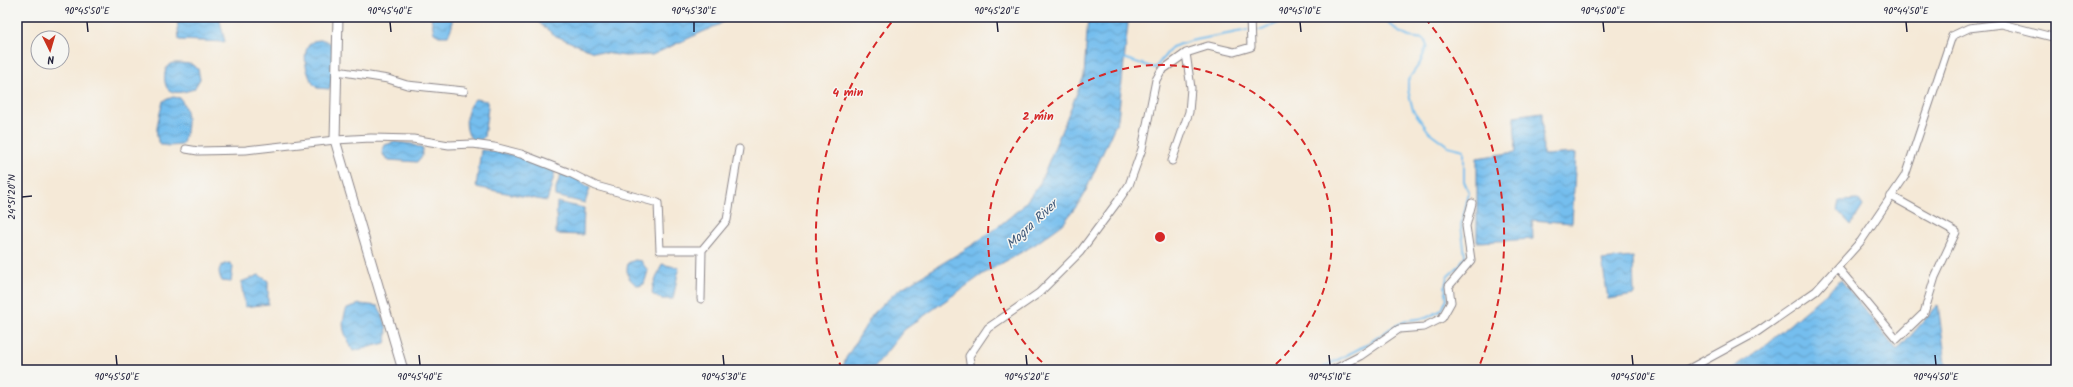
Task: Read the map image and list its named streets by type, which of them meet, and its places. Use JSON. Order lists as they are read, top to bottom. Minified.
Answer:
{"water":["Mogra River"],"north":"bottom","coordinates":["90°45'50\"E","90°45'40\"E","90°45'30\"E","90°45'20\"E","90°45'10\"E","90°45'00\"E","90°44'50\"E","24°51'20\"N"],"rings":["4 min","2 min"]}
